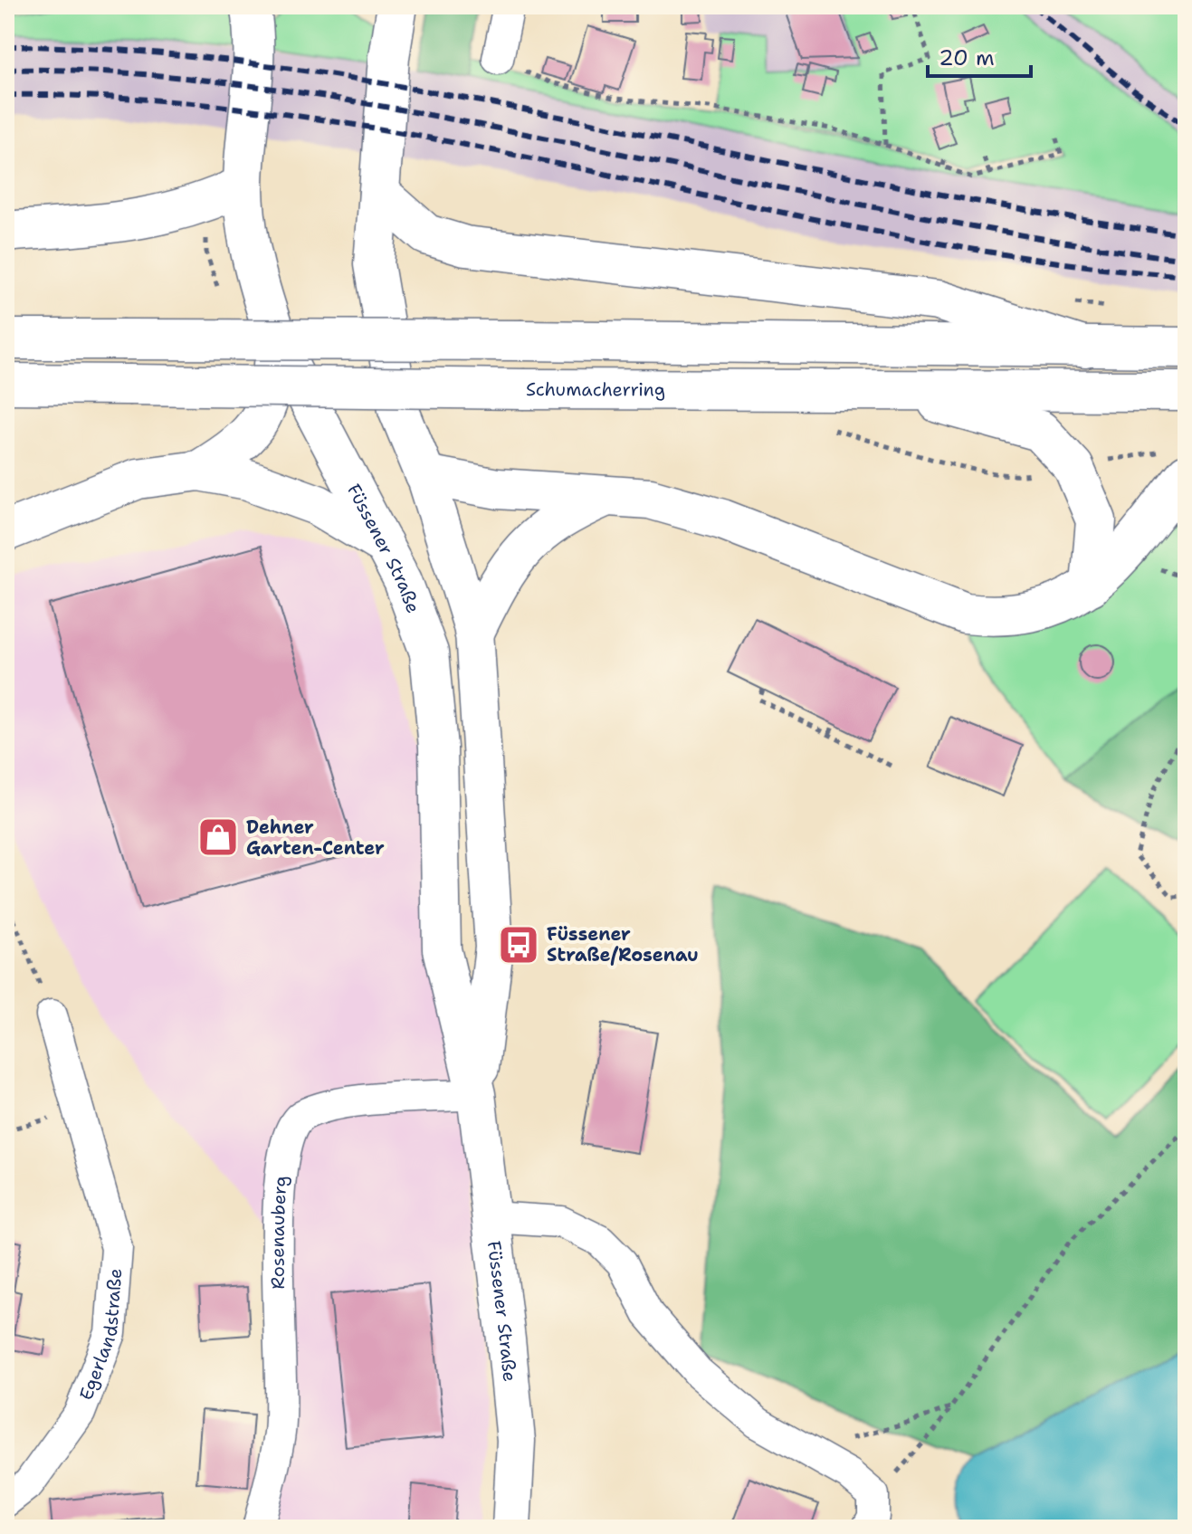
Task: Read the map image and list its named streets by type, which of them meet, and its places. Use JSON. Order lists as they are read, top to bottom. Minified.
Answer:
{"streets":{"main road":["Schumacherring","Füssener Straße"],"street":["Rosenauberg","Egerlandstraße"]},"crossings":[["Füssener Straße","Rosenauberg"]],"places":{"shop":["Dehner Garten-Center"],"bus stop":["Füssener Straße/Rosenau"]},"scale_bar":"20 m"}
